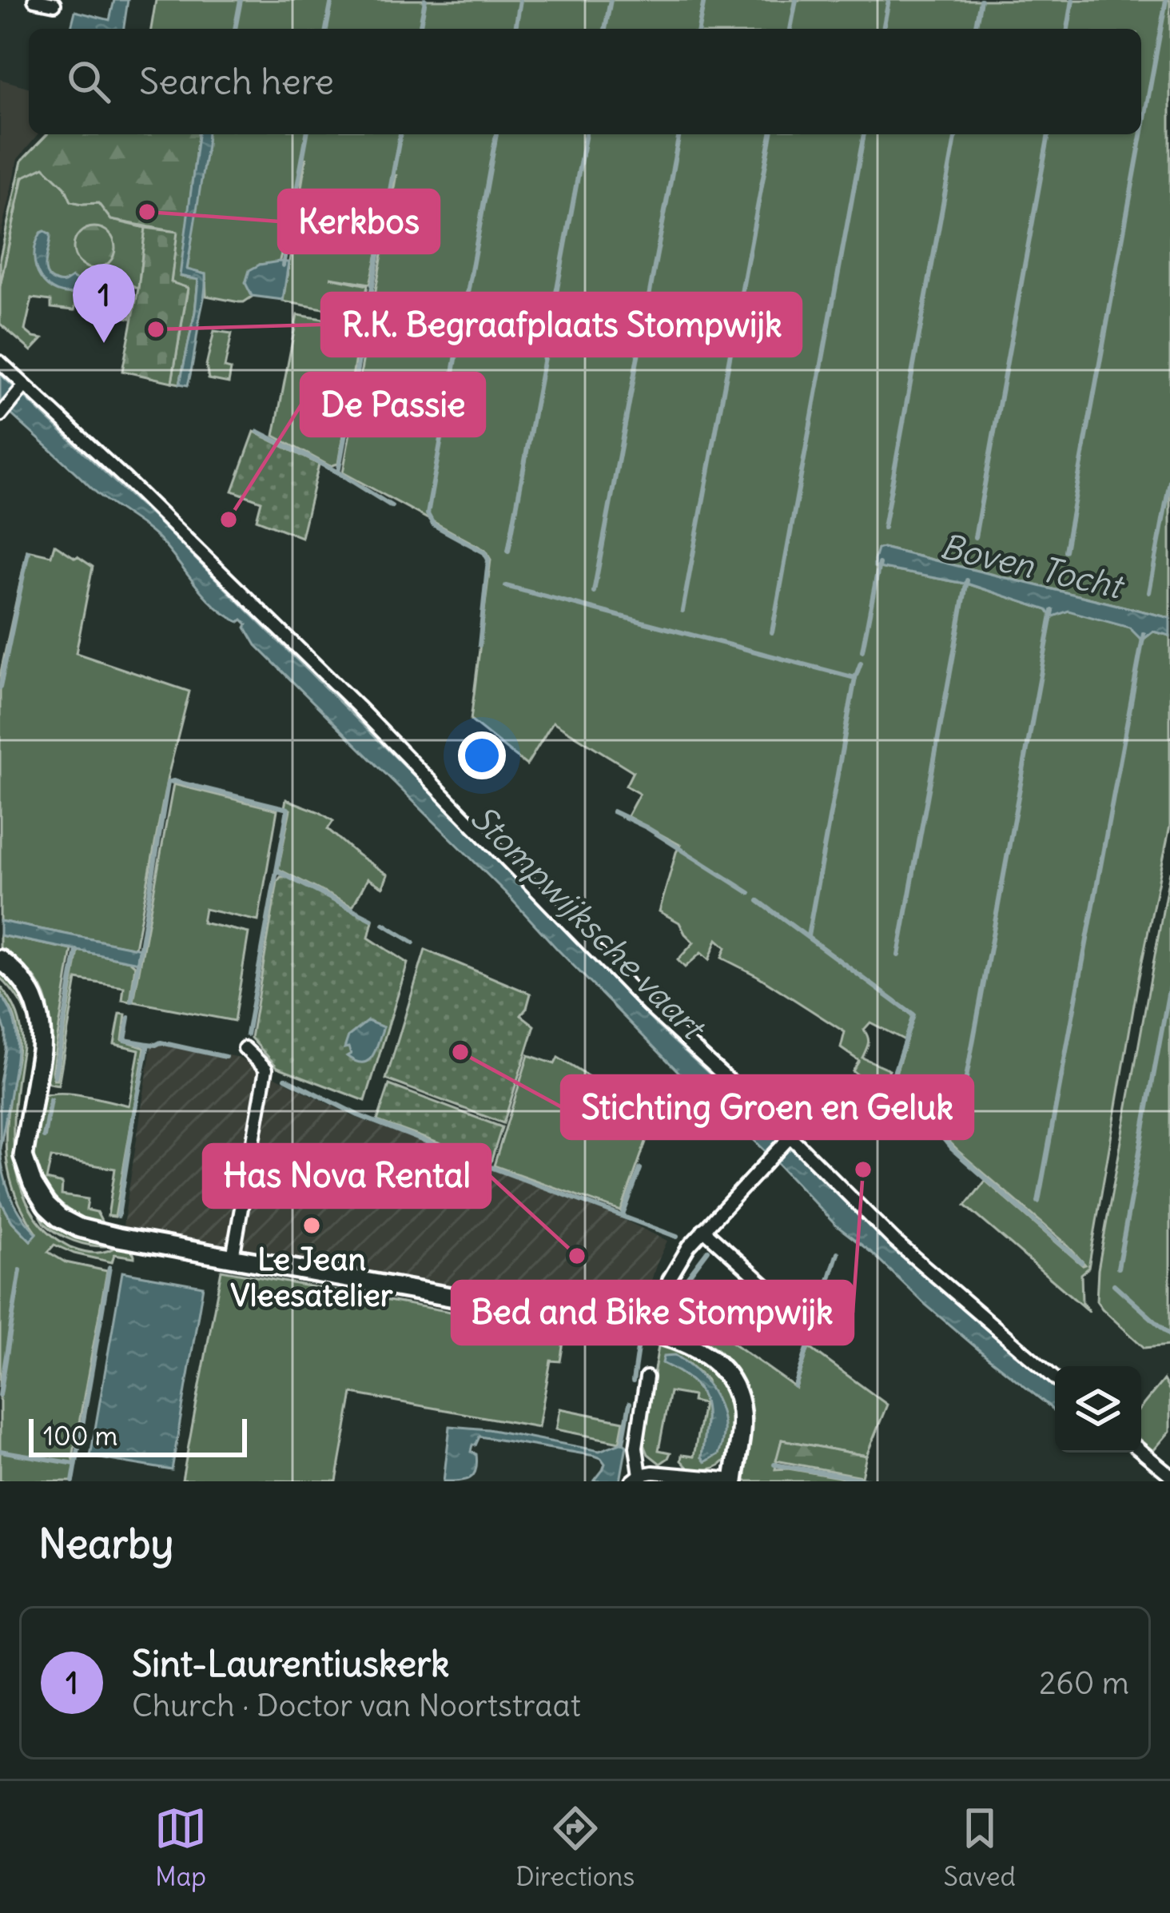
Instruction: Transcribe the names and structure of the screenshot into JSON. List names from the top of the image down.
{
  "water": ["Boven Tocht", "Stompwijksche vaart"],
  "places": [
    "Kerkbos",
    "R.K. Begraafplaats Stompwijk",
    "De Passie",
    "Stichting Groen en Geluk",
    "Bed and Bike Stompwijk",
    "Le Jean Vleesatelier",
    "Has Nova Rental"
  ],
  "scale_bar": "100 m",
  "page": {
    "search": "Search here",
    "pins": "1",
    "scale": "100 m",
    "heading": "Nearby",
    "list": [
      {
        "mark": "1",
        "name": "Sint-Laurentiuskerk",
        "note": "Church · Doctor van Noortstraat",
        "value": "260 m"
      }
    ],
    "nav": ["Map", "Directions", "Saved"]
  }
}
